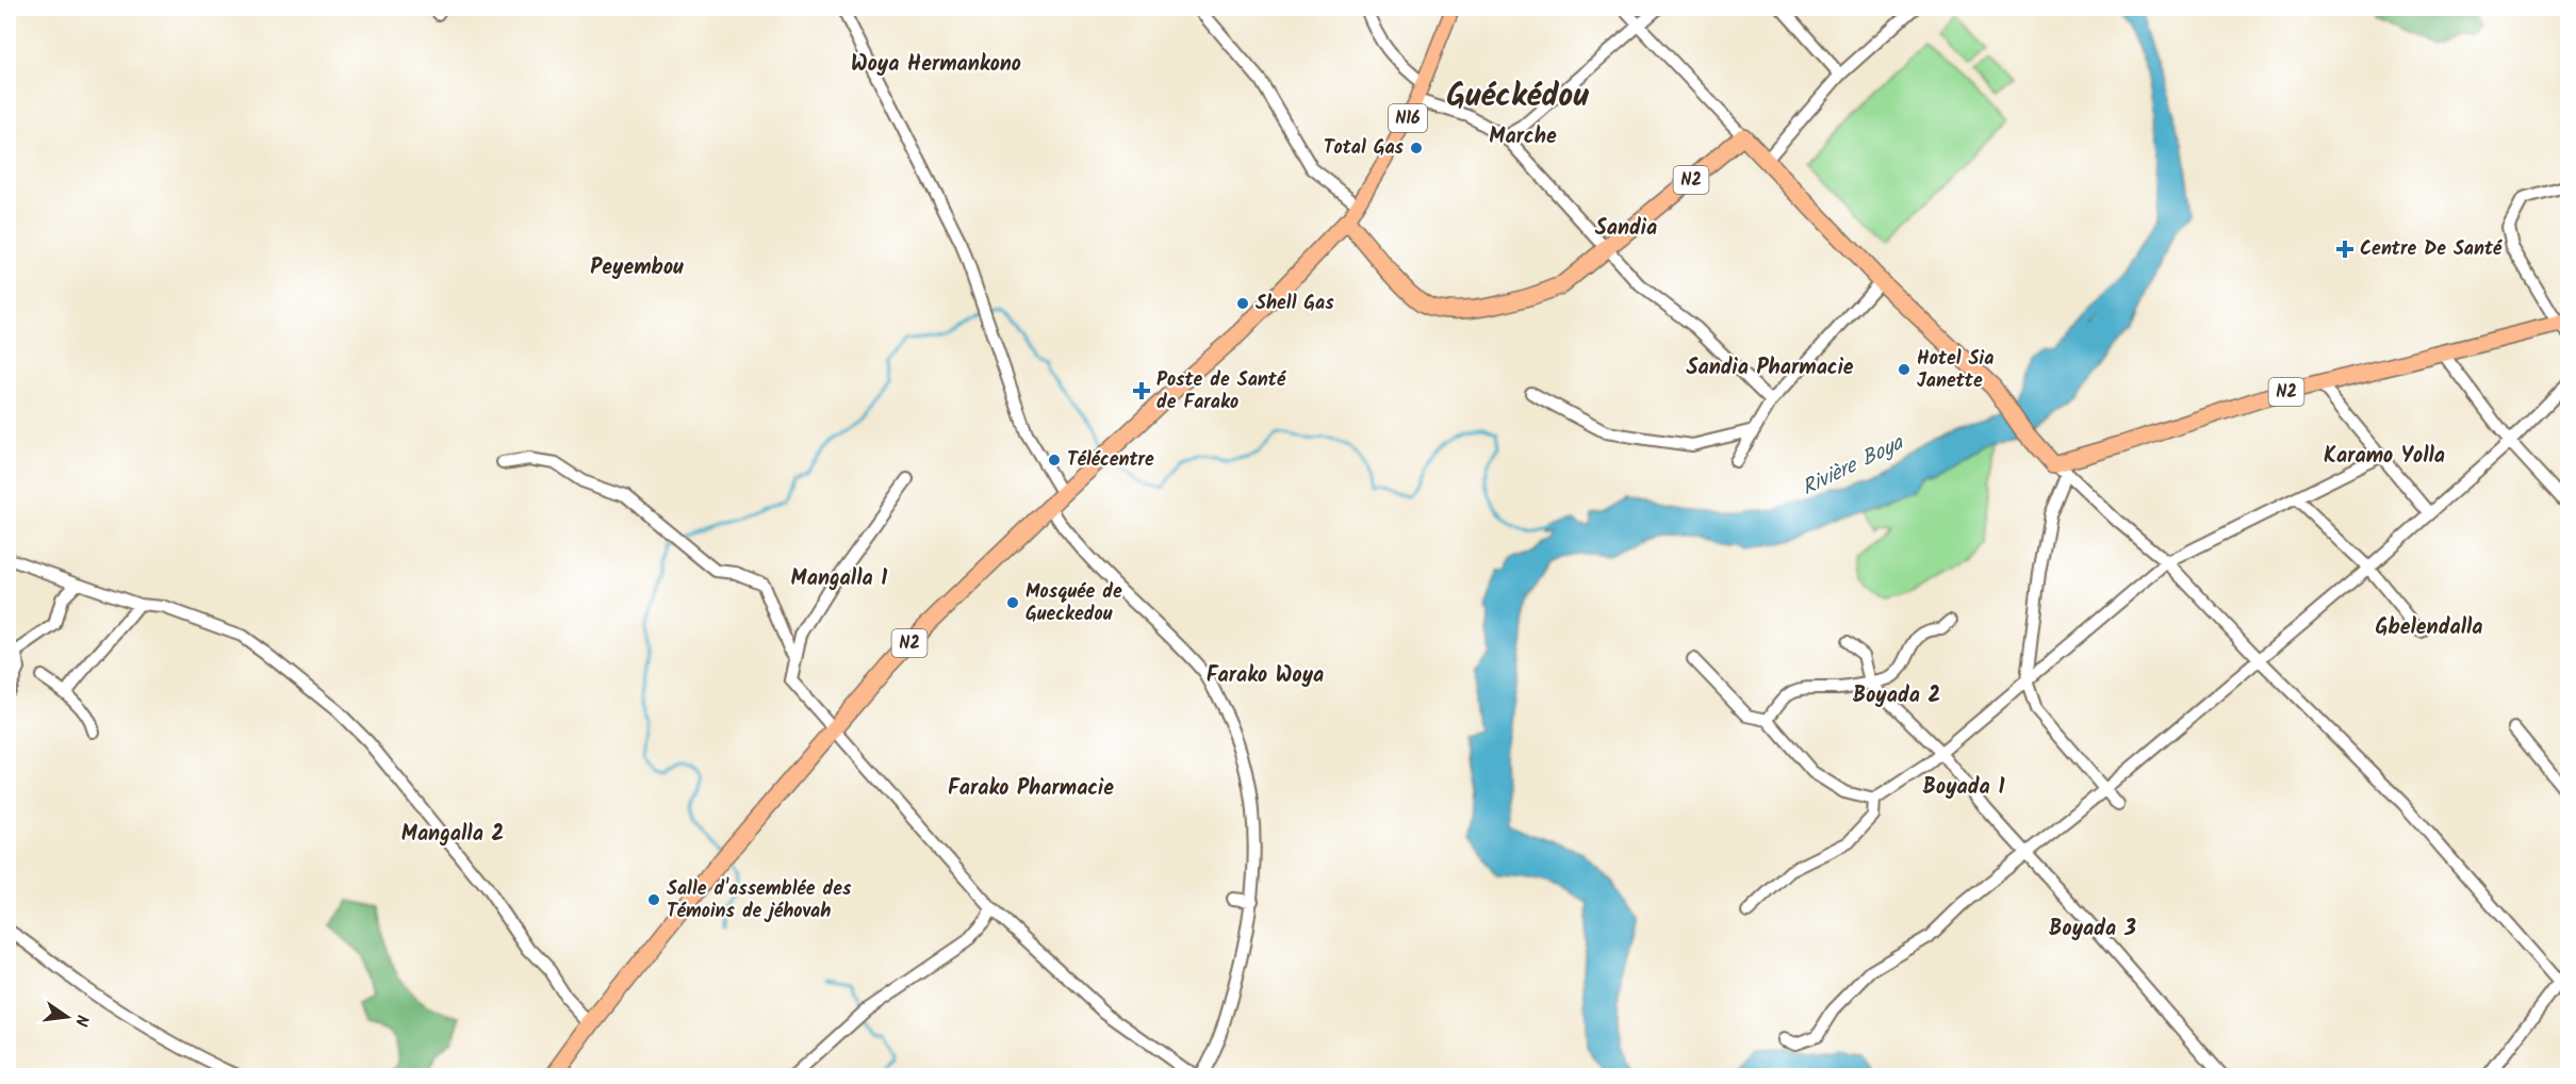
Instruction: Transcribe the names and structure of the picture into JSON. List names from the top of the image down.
{
  "streets": {
    "highway": ["N2"],
    "main road": ["N16"]
  },
  "crossings": [
    ["N16", "N2"]
  ],
  "districts": [
    "Woya Hermankono",
    "Guéckédou",
    "Marche",
    "Sandia",
    "Peyembou",
    "Sandia Pharmacie",
    "Karamo Yolla",
    "Mangalla 1",
    "Gbelendalla",
    "Farako Woya",
    "Boyada 2",
    "Boyada 1",
    "Farako Pharmacie",
    "Mangalla 2",
    "Boyada 3"
  ],
  "water": ["Rivière Boya"],
  "places": {
    "other": [
      "Total Gas",
      "Shell Gas",
      "Hotel Sia Janette",
      "Télécentre",
      "Mosquée de Gueckedou",
      "Salle d'assemblée des Témoins de jéhovah"
    ],
    "health": ["Centre De Santé", "Poste de Santé de Farako"]
  },
  "north": "right"
}
